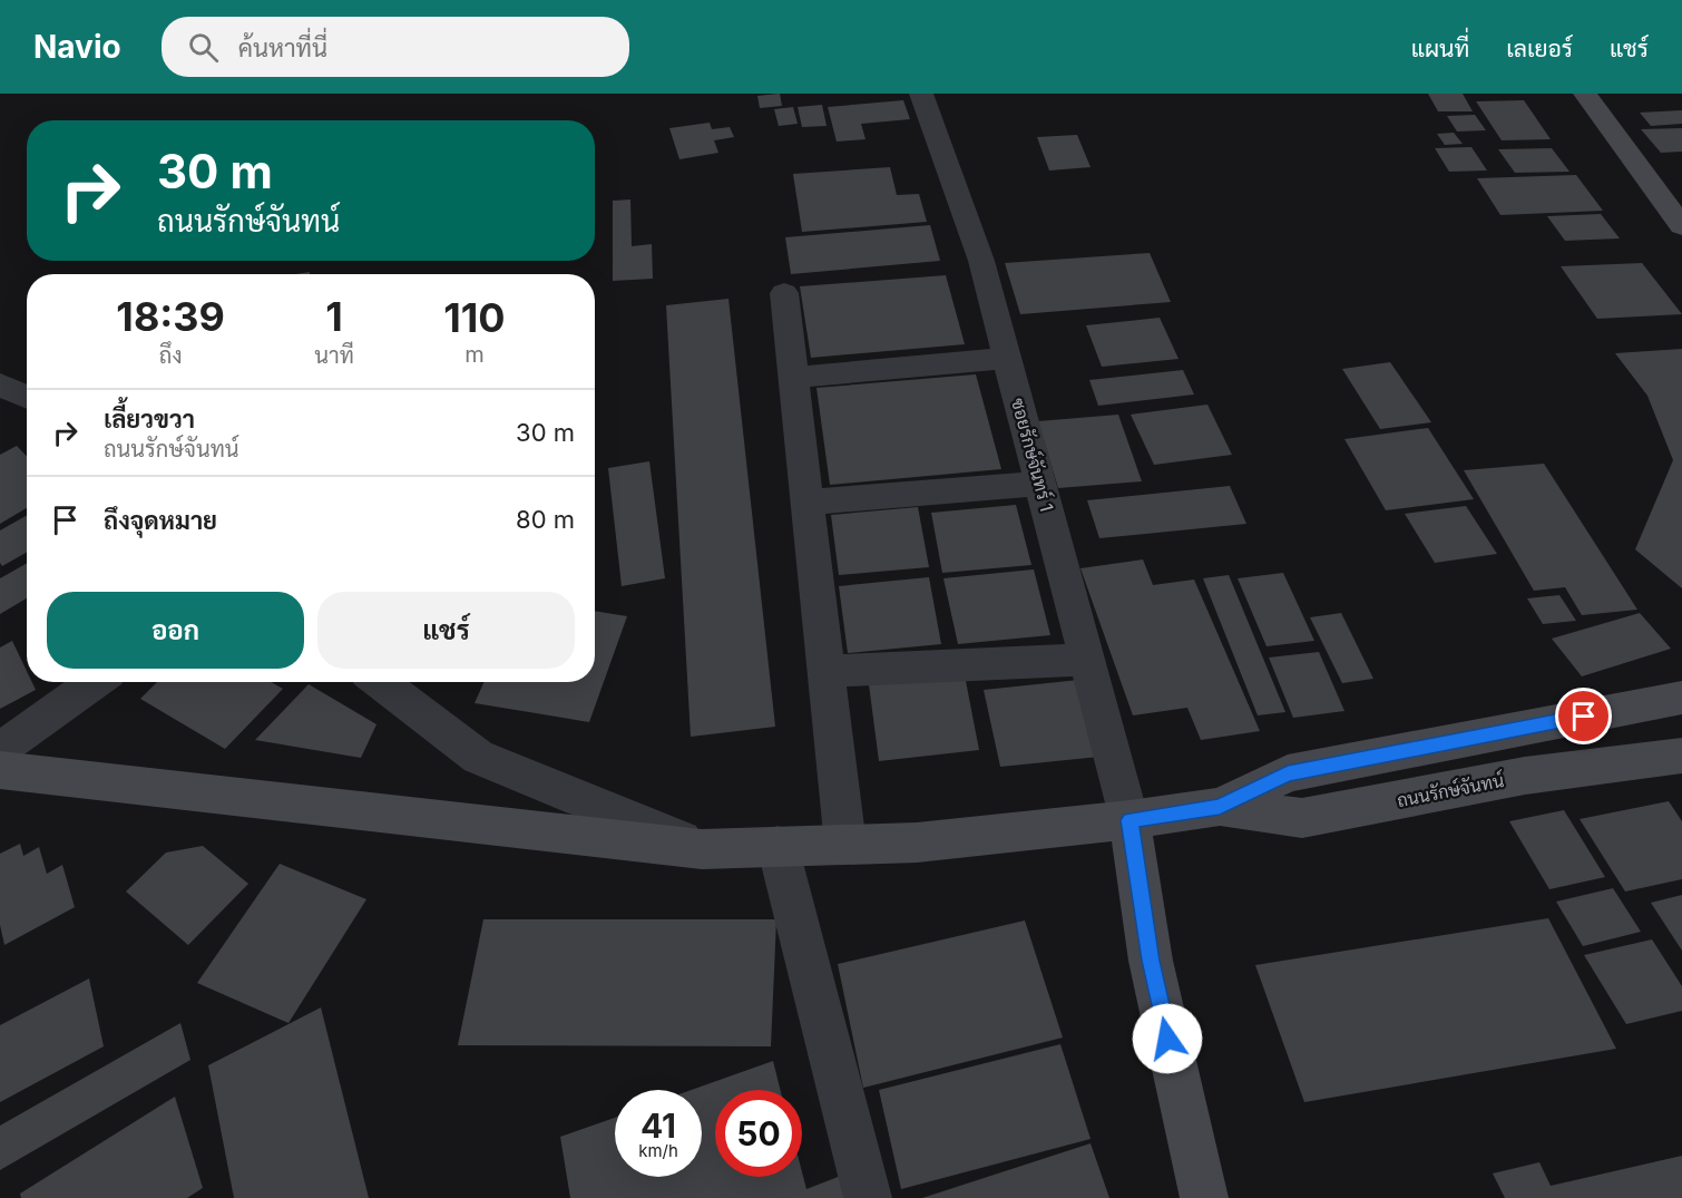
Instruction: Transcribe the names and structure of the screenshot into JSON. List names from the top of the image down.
{
  "streets": {
    "main road": ["ถนนรักษ์จันทน์"],
    "street": ["ซอยรักษ์จันทร์ 1"]
  },
  "crossings": [
    ["ซอยรักษ์จันทร์ 1", "ถนนรักษ์จันทน์"]
  ],
  "page": {
    "header": "Navio",
    "search": "ค้นหาที่นี่",
    "nav": ["แผนที่", "เลเยอร์", "แชร์"],
    "turn": ["30 m", "ถนนรักษ์จันทน์"],
    "eta": [
      "18:39",
      "ถึง",
      "1",
      "นาที",
      "110",
      "m"
    ],
    "list": [
      {
        "name": "เลี้ยวขวา",
        "note": "ถนนรักษ์จันทน์",
        "value": "30 m"
      },
      {
        "name": "ถึงจุดหมาย",
        "value": "80 m"
      }
    ],
    "buttons": ["ออก", "แชร์"],
    "speed": "41 km/h",
    "limit": "50"
  }
}
